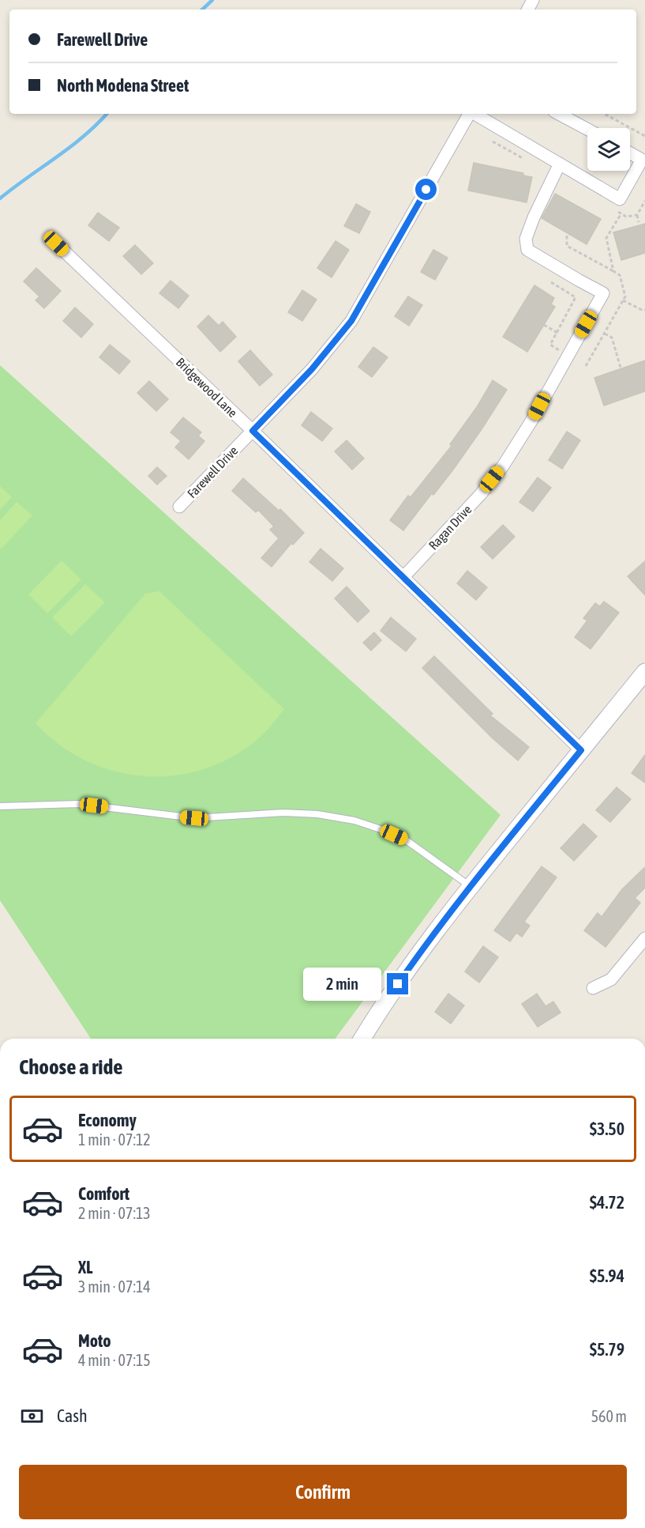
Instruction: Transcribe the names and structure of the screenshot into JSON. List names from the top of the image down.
{
  "streets": {
    "street": ["Bridgewood Lane", "Farewell Drive", "Ragan Drive"]
  },
  "crossings": [
    ["Bridgewood Lane", "Farewell Drive"],
    ["Bridgewood Lane", "Ragan Drive"]
  ],
  "page": {
    "banner": ["Farewell Drive", "North Modena Street"],
    "bubble": "2 min",
    "heading": "Choose a ride",
    "list": [
      {
        "name": "Economy",
        "note": "1 min · 07:12",
        "value": "$3.50"
      },
      {
        "name": "Comfort",
        "note": "2 min · 07:13",
        "value": "$4.72"
      },
      {
        "name": "XL",
        "note": "3 min · 07:14",
        "value": "$5.94"
      },
      {
        "name": "Moto",
        "note": "4 min · 07:15",
        "value": "$5.79"
      }
    ],
    "pay": ["Cash", "560 m"],
    "buttons": "Confirm"
  }
}
